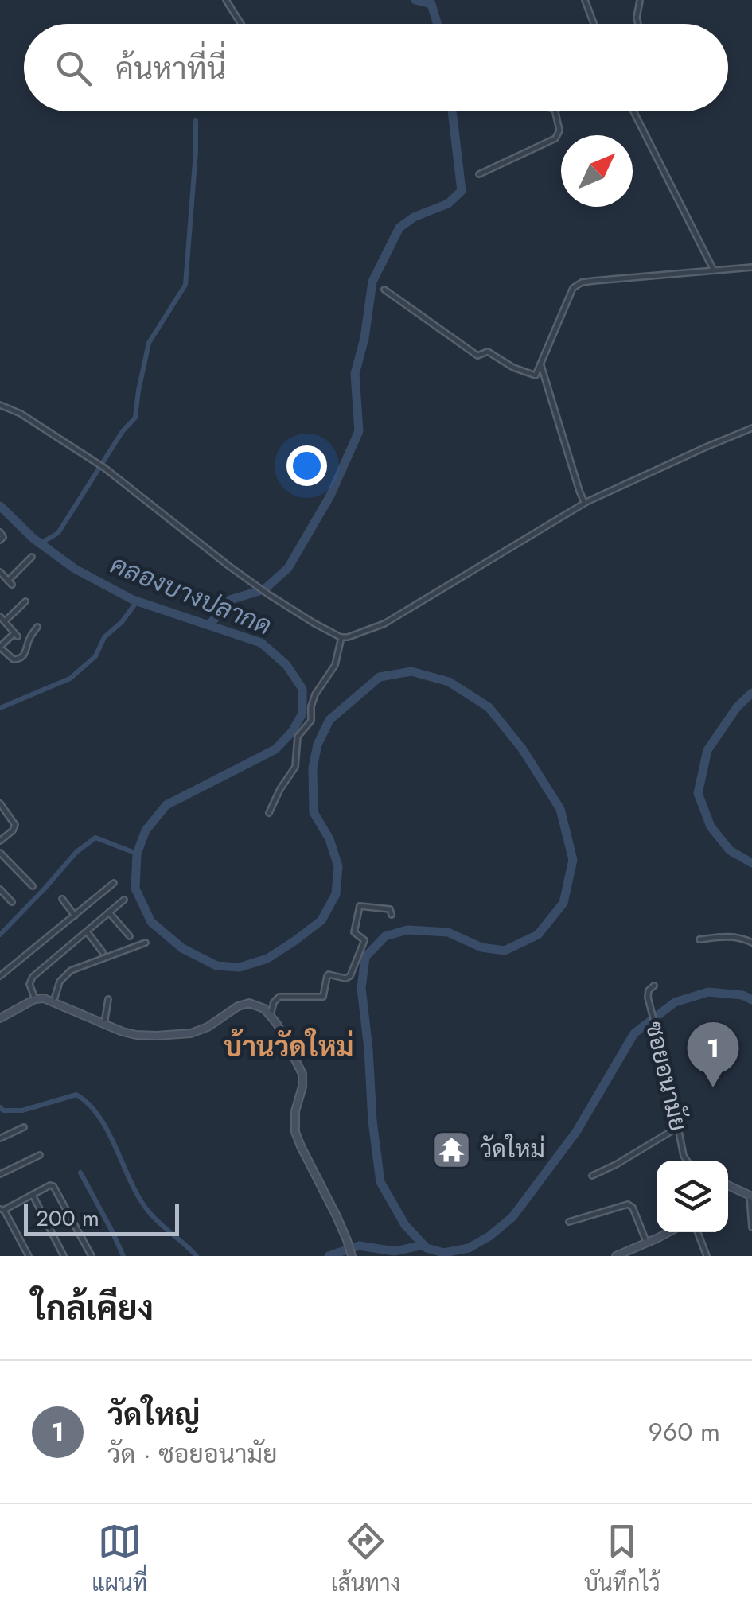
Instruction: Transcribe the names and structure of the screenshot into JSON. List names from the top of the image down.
{
  "streets": {
    "street": ["ซอยอนามัย"]
  },
  "districts": ["บ้านวัดใหม่"],
  "water": ["คลองบางปลากด"],
  "places": {
    "temple": ["วัดใหม่"]
  },
  "scale_bar": "200 m",
  "north": "top right",
  "page": {
    "search": "ค้นหาที่นี่",
    "pins": "1",
    "scale": "200 m",
    "heading": "ใกล้เคียง",
    "list": [
      {
        "mark": "1",
        "name": "วัดใหญ่",
        "note": "วัด · ซอยอนามัย",
        "value": "960 m"
      }
    ],
    "nav": ["แผนที่", "เส้นทาง", "บันทึกไว้"]
  }
}
